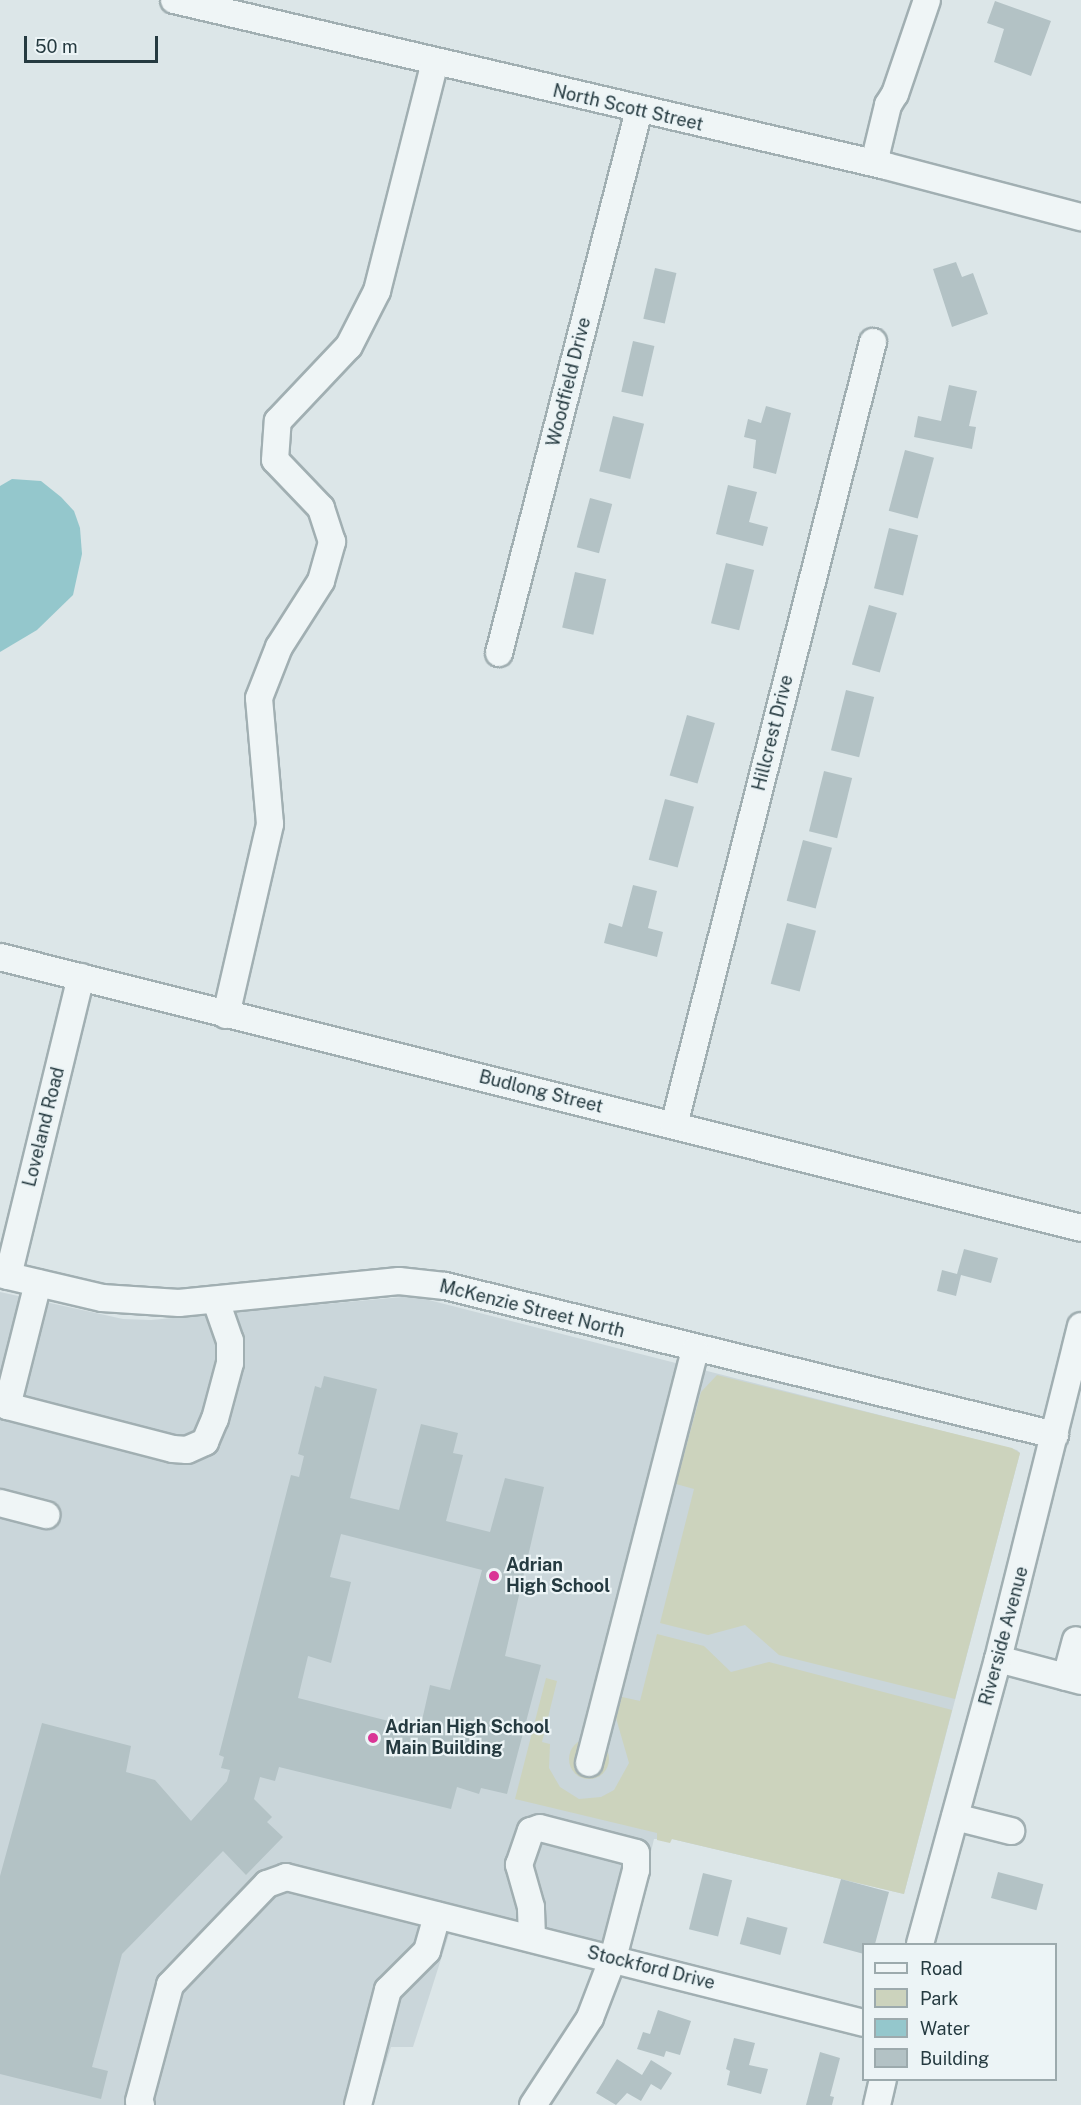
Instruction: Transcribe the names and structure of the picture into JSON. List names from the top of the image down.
{
  "streets": {
    "street": [
      "North Scott Street",
      "Woodfield Drive",
      "Hillcrest Drive",
      "Budlong Street",
      "Loveland Road",
      "McKenzie Street North",
      "Riverside Avenue",
      "Stockford Drive"
    ]
  },
  "crossings": [
    ["North Scott Street", "Woodfield Drive"],
    ["Hillcrest Drive", "Budlong Street"],
    ["Budlong Street", "Loveland Road"],
    ["Loveland Road", "McKenzie Street North"],
    ["McKenzie Street North", "Riverside Avenue"]
  ],
  "places": ["Adrian High School", "Adrian High School Main Building"],
  "legend": [
    "Road",
    "Park",
    "Water",
    "Building"
  ],
  "scale_bar": "50 m"
}
